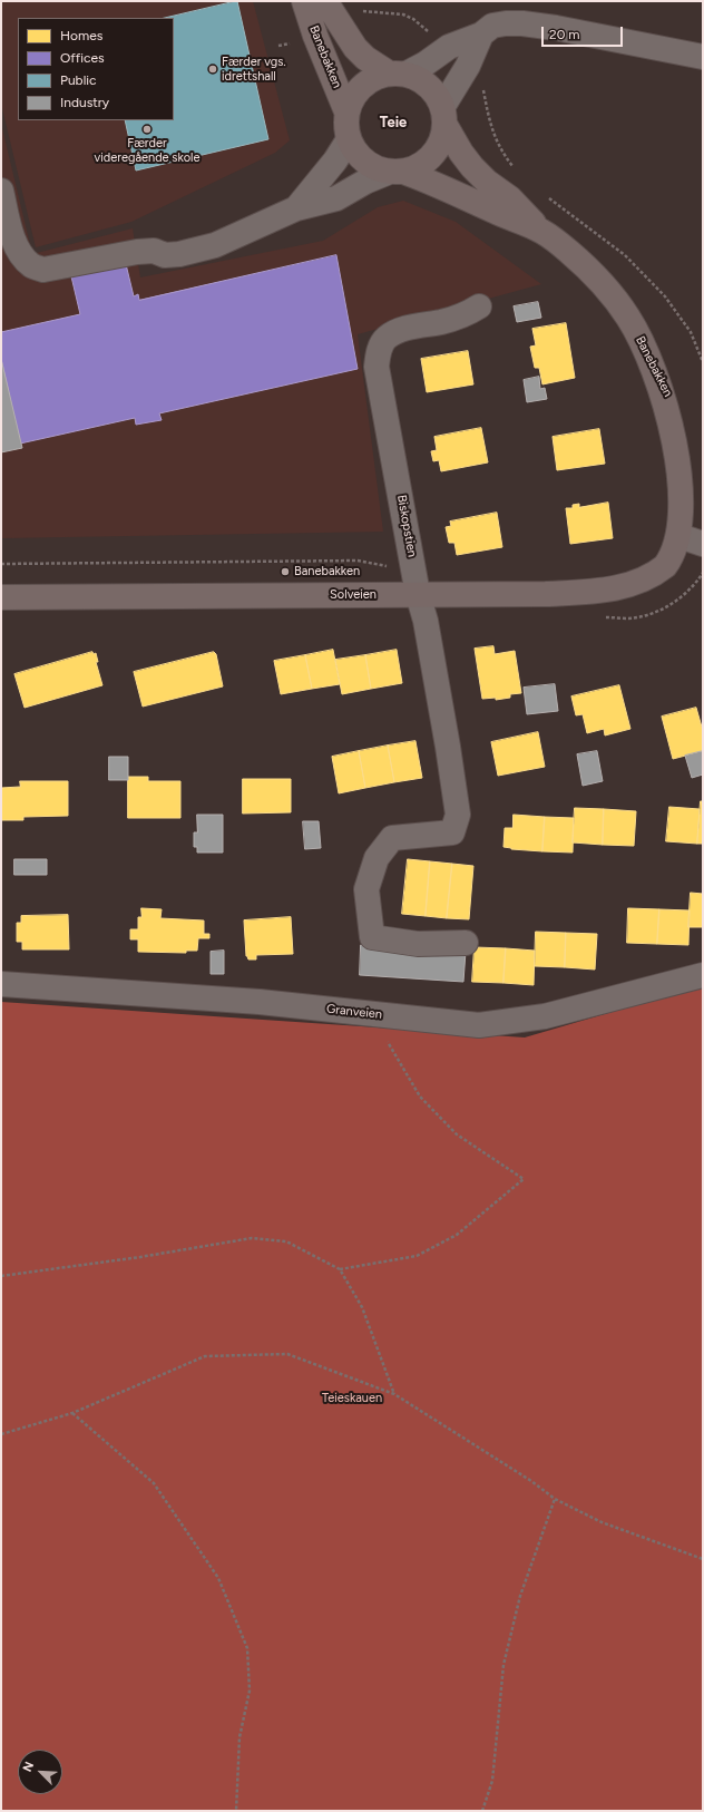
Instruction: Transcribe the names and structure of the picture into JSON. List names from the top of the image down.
{
  "streets": {
    "main road": ["Banebakken", "Solveien"],
    "street": ["Biskopstien", "Granveien"]
  },
  "crossings": [
    ["Banebakken", "Solveien"],
    ["Biskopstien", "Solveien"]
  ],
  "districts": ["Teie"],
  "parks": ["Teieskauen"],
  "places": ["Færder vgs. idrettshall", "Færder videregående skole", "Banebakken"],
  "legend": [
    "Homes",
    "Offices",
    "Public",
    "Industry"
  ],
  "scale_bar": "20 m",
  "north": "top left"
}
